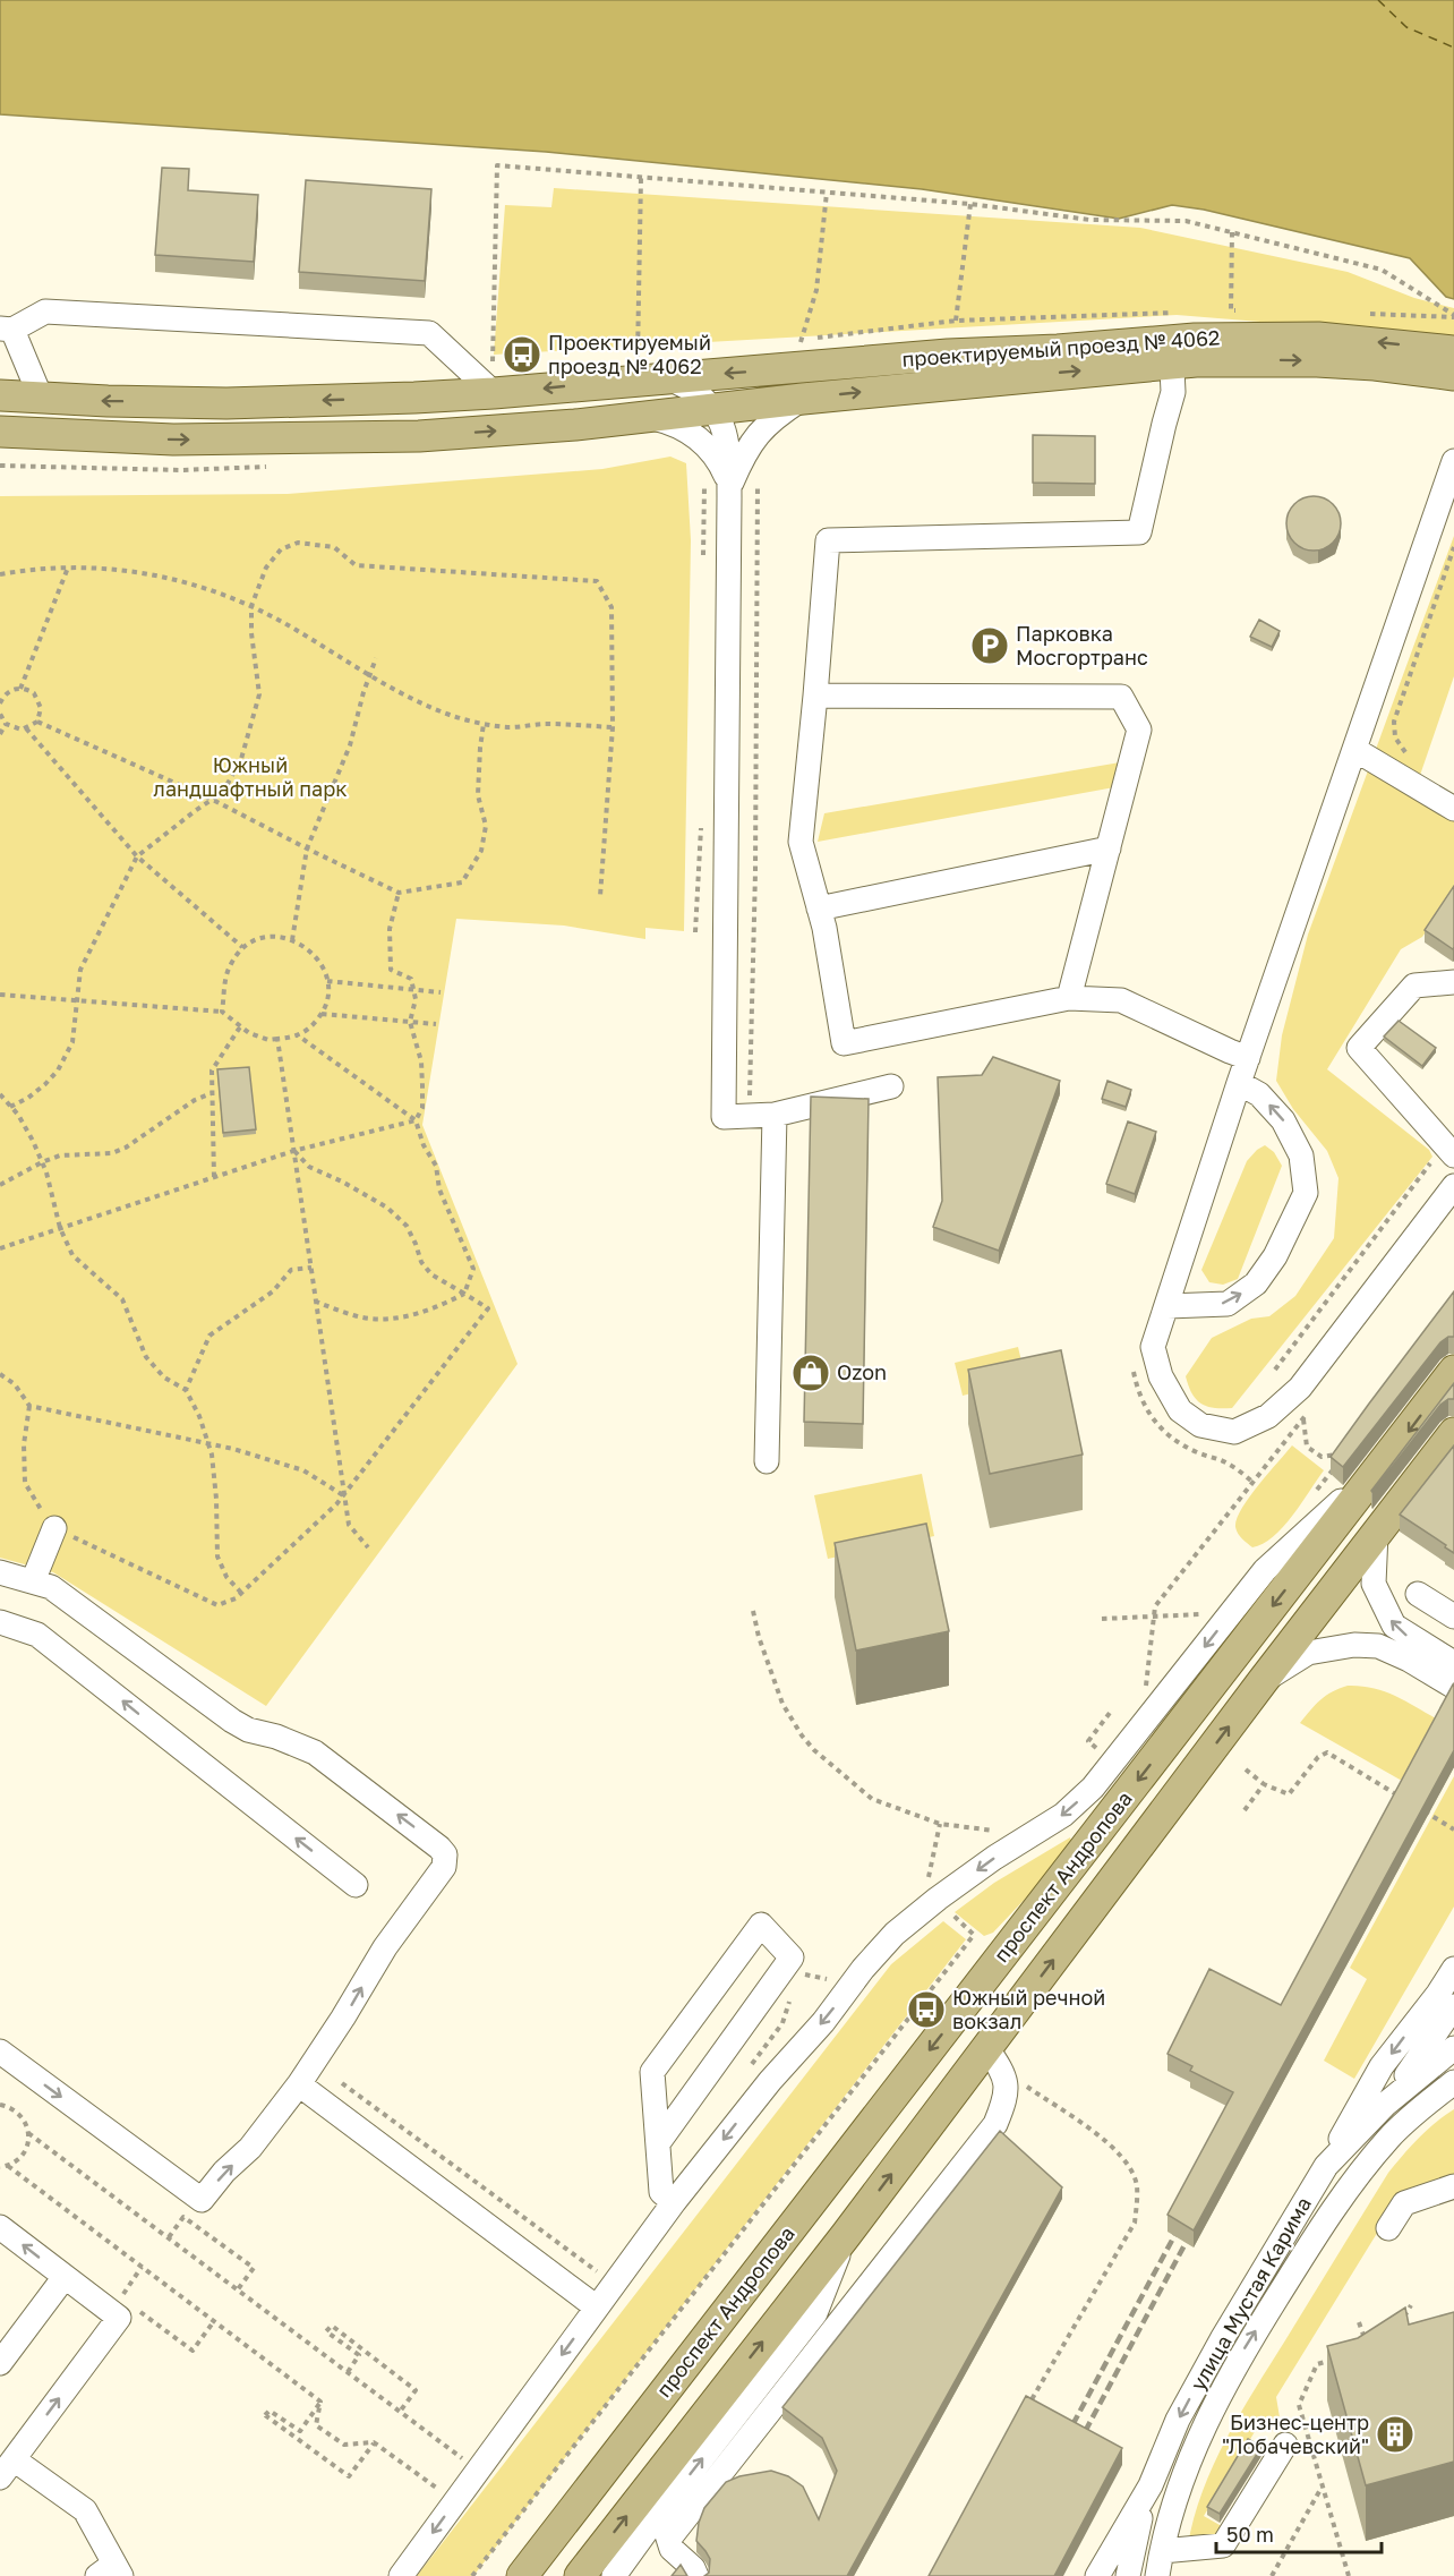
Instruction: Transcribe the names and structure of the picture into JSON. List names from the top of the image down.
{
  "streets": {
    "main road": ["проектируемый проезд № 4062", "проспект Андропова"],
    "street": ["улица Мустая Карима"]
  },
  "parks": ["Южный ландшафтный парк"],
  "places": {
    "bus stop": ["Проектируемый проезд № 4062", "Южный речной вокзал"],
    "parking": ["Парковка Мосгортранс"],
    "shop": ["Ozon"],
    "building": ["Бизнес-центр \"Лобачевский\""]
  },
  "scale_bar": "50 m"
}
